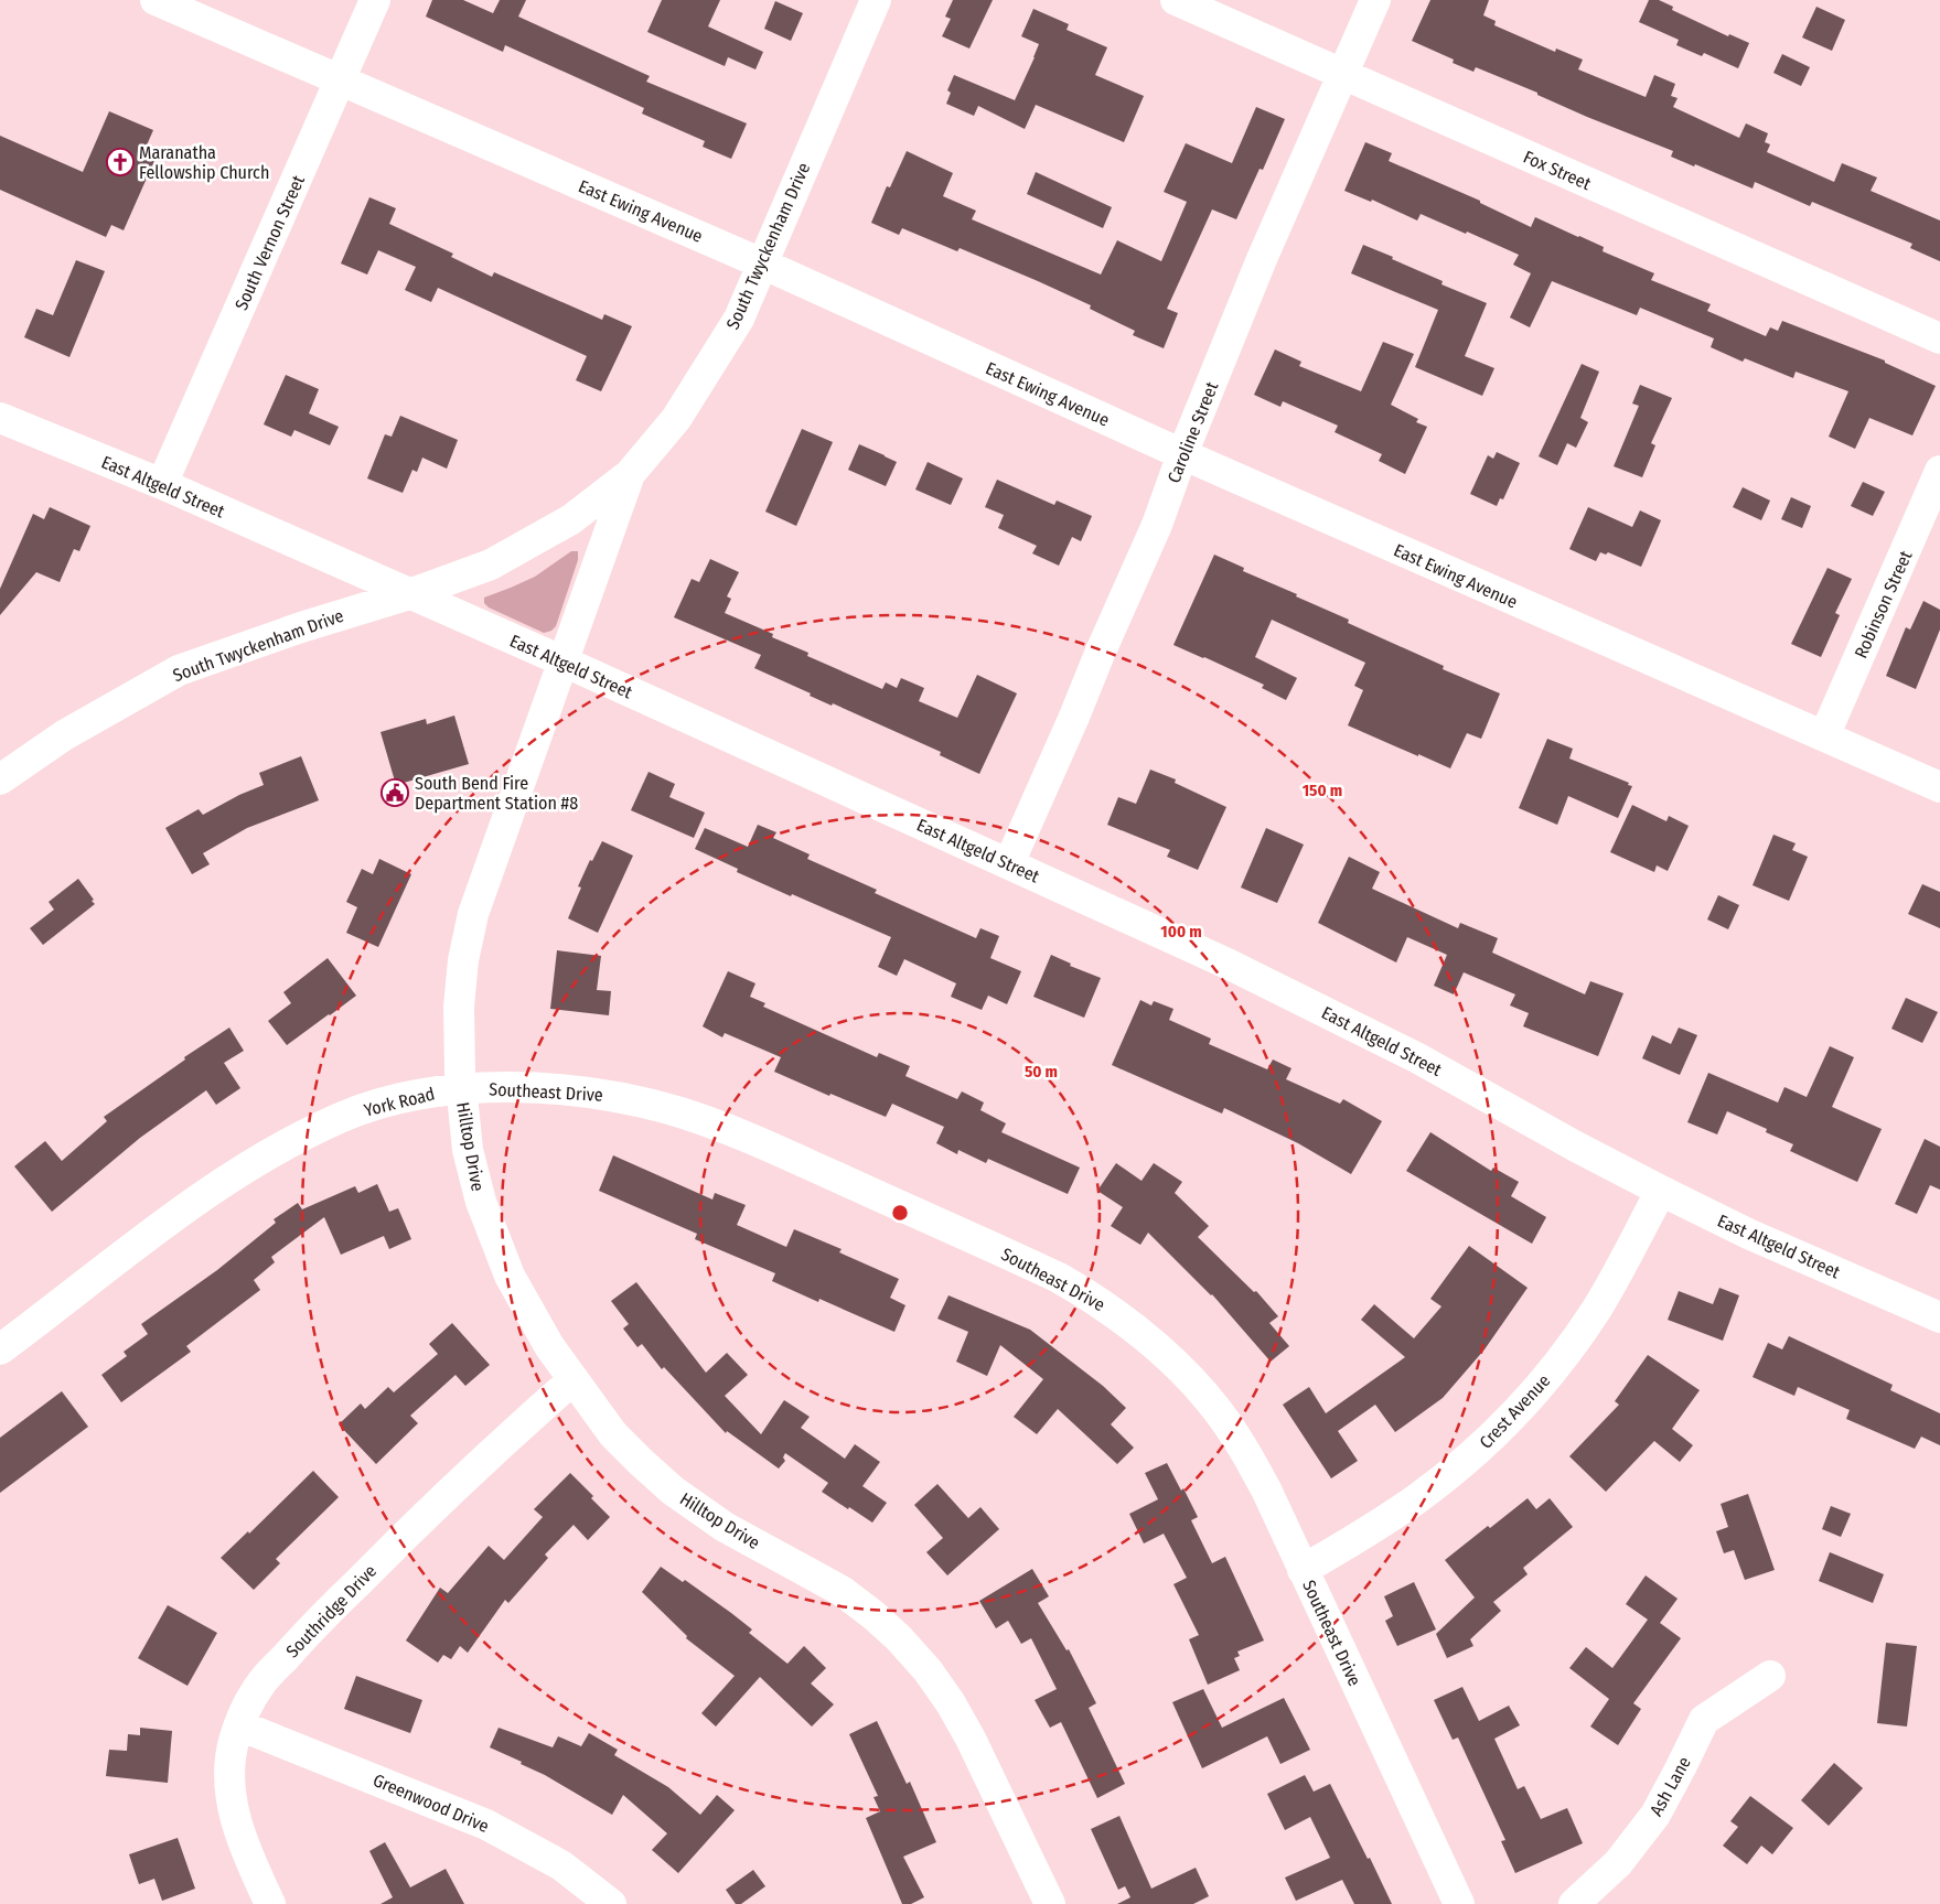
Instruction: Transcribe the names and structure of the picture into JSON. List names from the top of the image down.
{
  "streets": {
    "street": [
      "Fox Street",
      "East Ewing Avenue",
      "South Vernon Street",
      "South Twyckenham Drive",
      "Caroline Street",
      "East Altgeld Street",
      "Robinson Street",
      "Southeast Drive",
      "York Road",
      "Hilltop Drive",
      "Crest Avenue",
      "Southridge Drive",
      "Ash Lane",
      "Greenwood Drive"
    ]
  },
  "crossings": [
    ["Fox Street", "Caroline Street"],
    ["East Ewing Avenue", "South Vernon Street"],
    ["East Ewing Avenue", "South Twyckenham Drive"],
    ["East Ewing Avenue", "Caroline Street"],
    ["East Ewing Avenue", "Robinson Street"],
    ["South Vernon Street", "East Altgeld Street"],
    ["South Twyckenham Drive", "East Altgeld Street"],
    ["Caroline Street", "East Altgeld Street"],
    ["East Altgeld Street", "Crest Avenue"],
    ["Southeast Drive", "York Road"],
    ["Southeast Drive", "Hilltop Drive"],
    ["Southeast Drive", "Crest Avenue"],
    ["York Road", "Hilltop Drive"],
    ["Hilltop Drive", "Southridge Drive"],
    ["Southridge Drive", "Greenwood Drive"]
  ],
  "places": {
    "church": ["Maranatha Fellowship Church"],
    "public building": ["South Bend Fire Department Station #8"]
  },
  "rings": ["150 m", "100 m", "50 m"]
}
